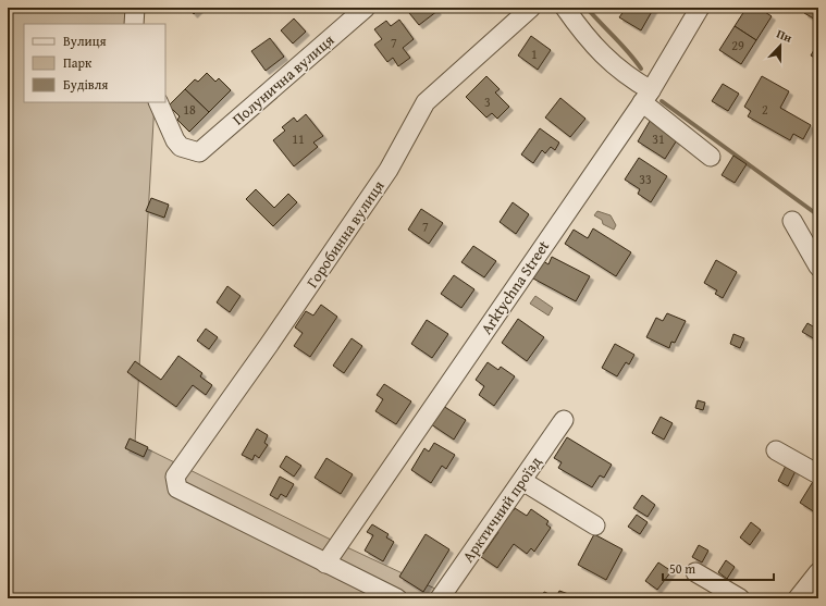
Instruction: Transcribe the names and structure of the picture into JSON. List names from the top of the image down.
{
  "streets": {
    "street": [
      "Полунична вулиця",
      "Горобинна вулиця",
      "Arktychna Street",
      "Арктичний проїзд"
    ]
  },
  "crossings": [
    ["Горобинна вулиця", "Arktychna Street"]
  ],
  "house_numbers": [
    "7",
    "29",
    "1",
    "3",
    "18",
    "2",
    "11",
    "31",
    "33",
    "7"
  ],
  "legend": ["Вулиця", "Парк", "Будівля"],
  "scale_bar": "50 m",
  "north": "top"
}
